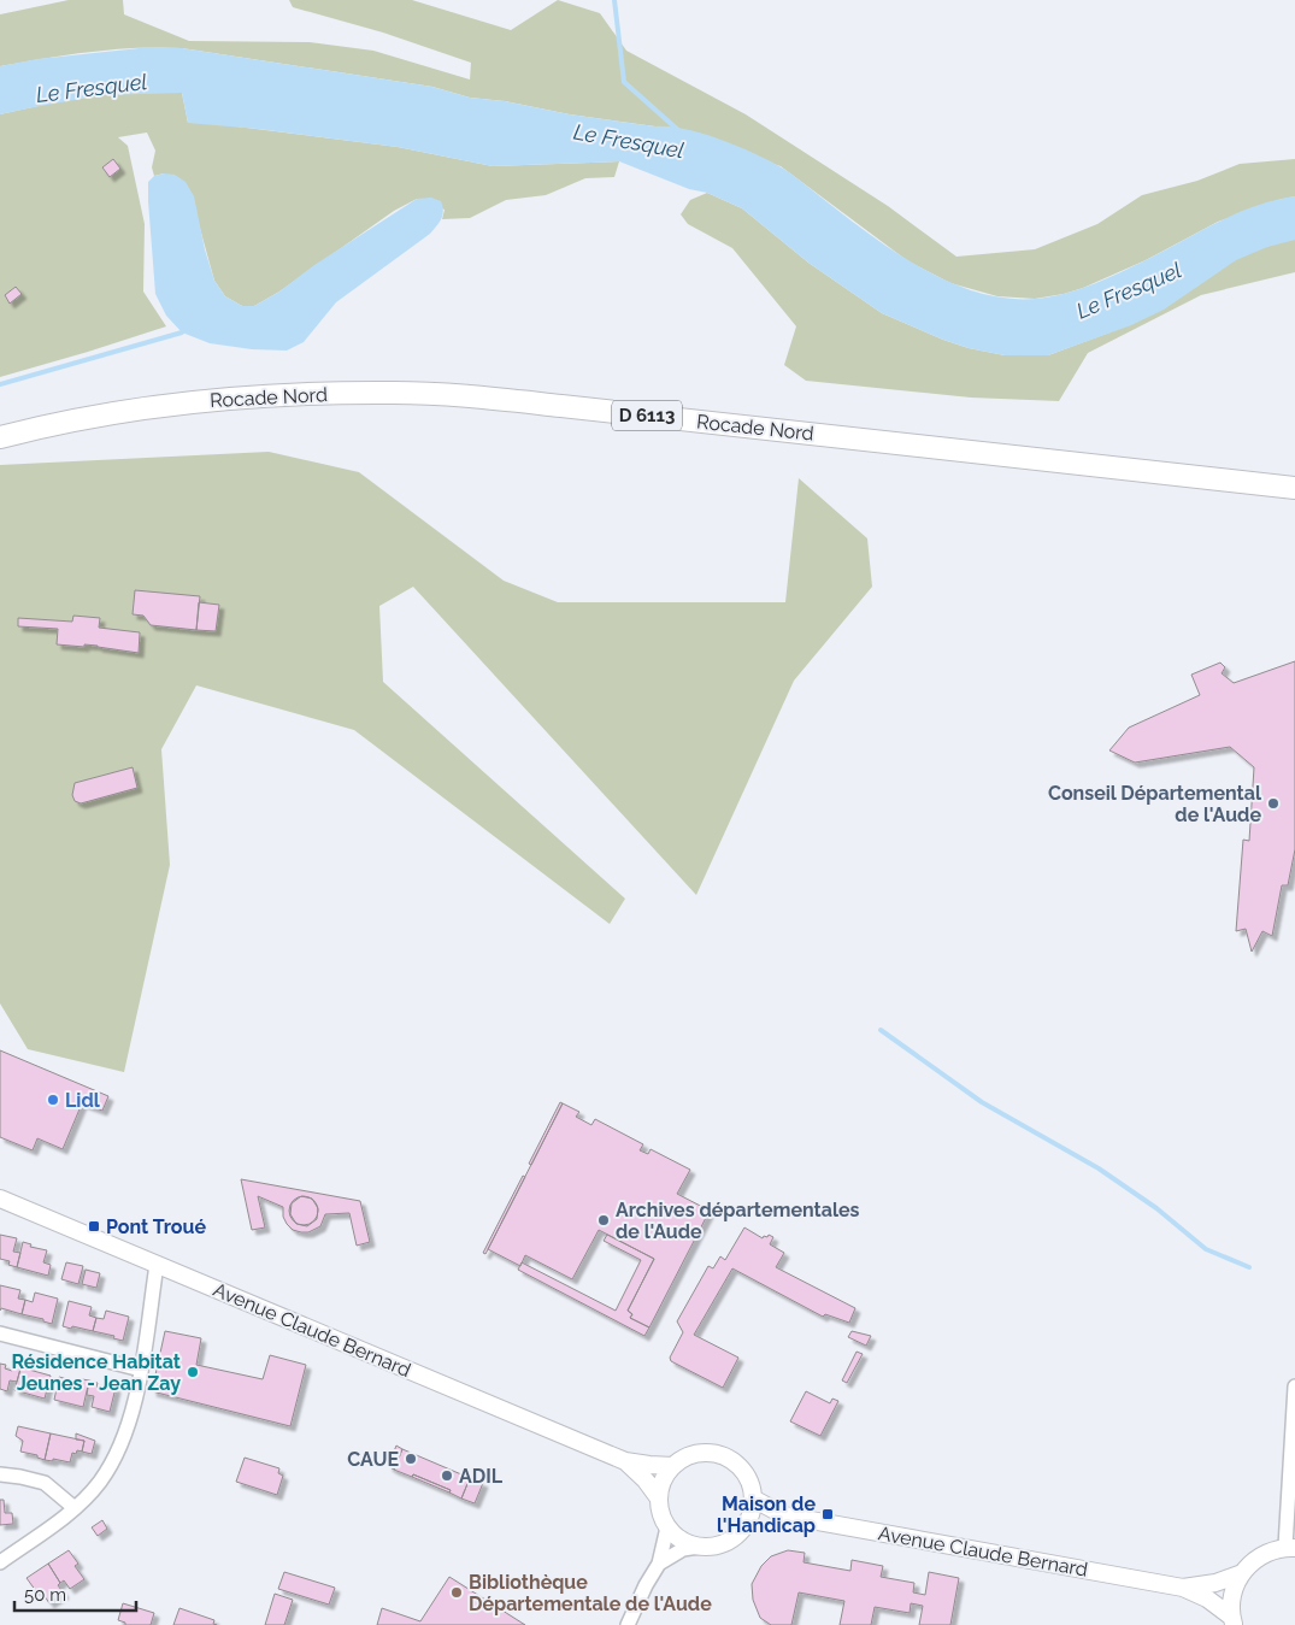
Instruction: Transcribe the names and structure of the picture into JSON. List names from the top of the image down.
{
  "streets": {
    "main road": ["Rocade Nord", "D 6113"],
    "street": ["Avenue Claude Bernard"]
  },
  "water": ["Le Fresquel"],
  "places": {
    "other": [
      "Conseil Départemental de l'Aude",
      "Lidl",
      "Archives départementales de l'Aude",
      "Résidence Habitat Jeunes - Jean Zay",
      "CAUE",
      "ADIL",
      "Bibliothèque Départementale de l'Aude"
    ],
    "transit": ["Pont Troué", "Maison de l'Handicap"]
  },
  "scale_bar": "50 m"
}
